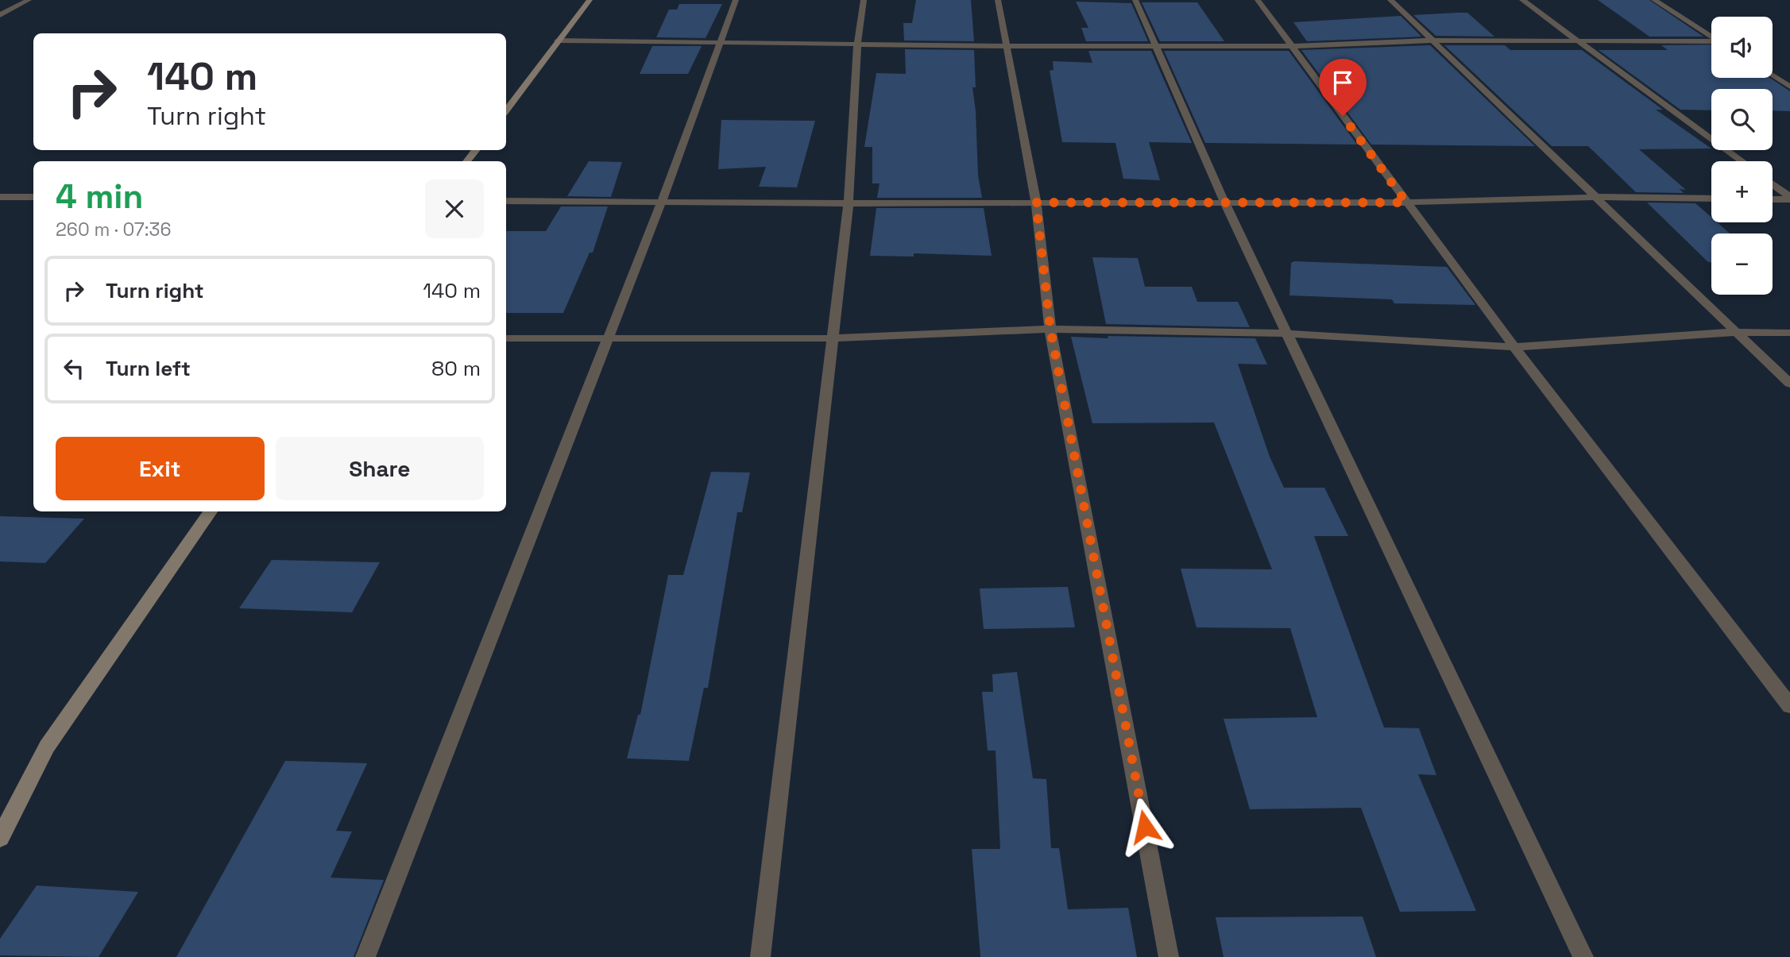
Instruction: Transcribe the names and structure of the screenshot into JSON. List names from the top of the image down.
{
  "page": {
    "map_buttons": ["+", "−"],
    "turn": ["140 m", "Turn right"],
    "heading": ["4 min", "260 m · 07:36"],
    "list": [
      {
        "name": "Turn right",
        "value": "140 m"
      },
      {
        "name": "Turn left",
        "value": "80 m"
      }
    ],
    "buttons": ["Exit", "Share"]
  }
}
